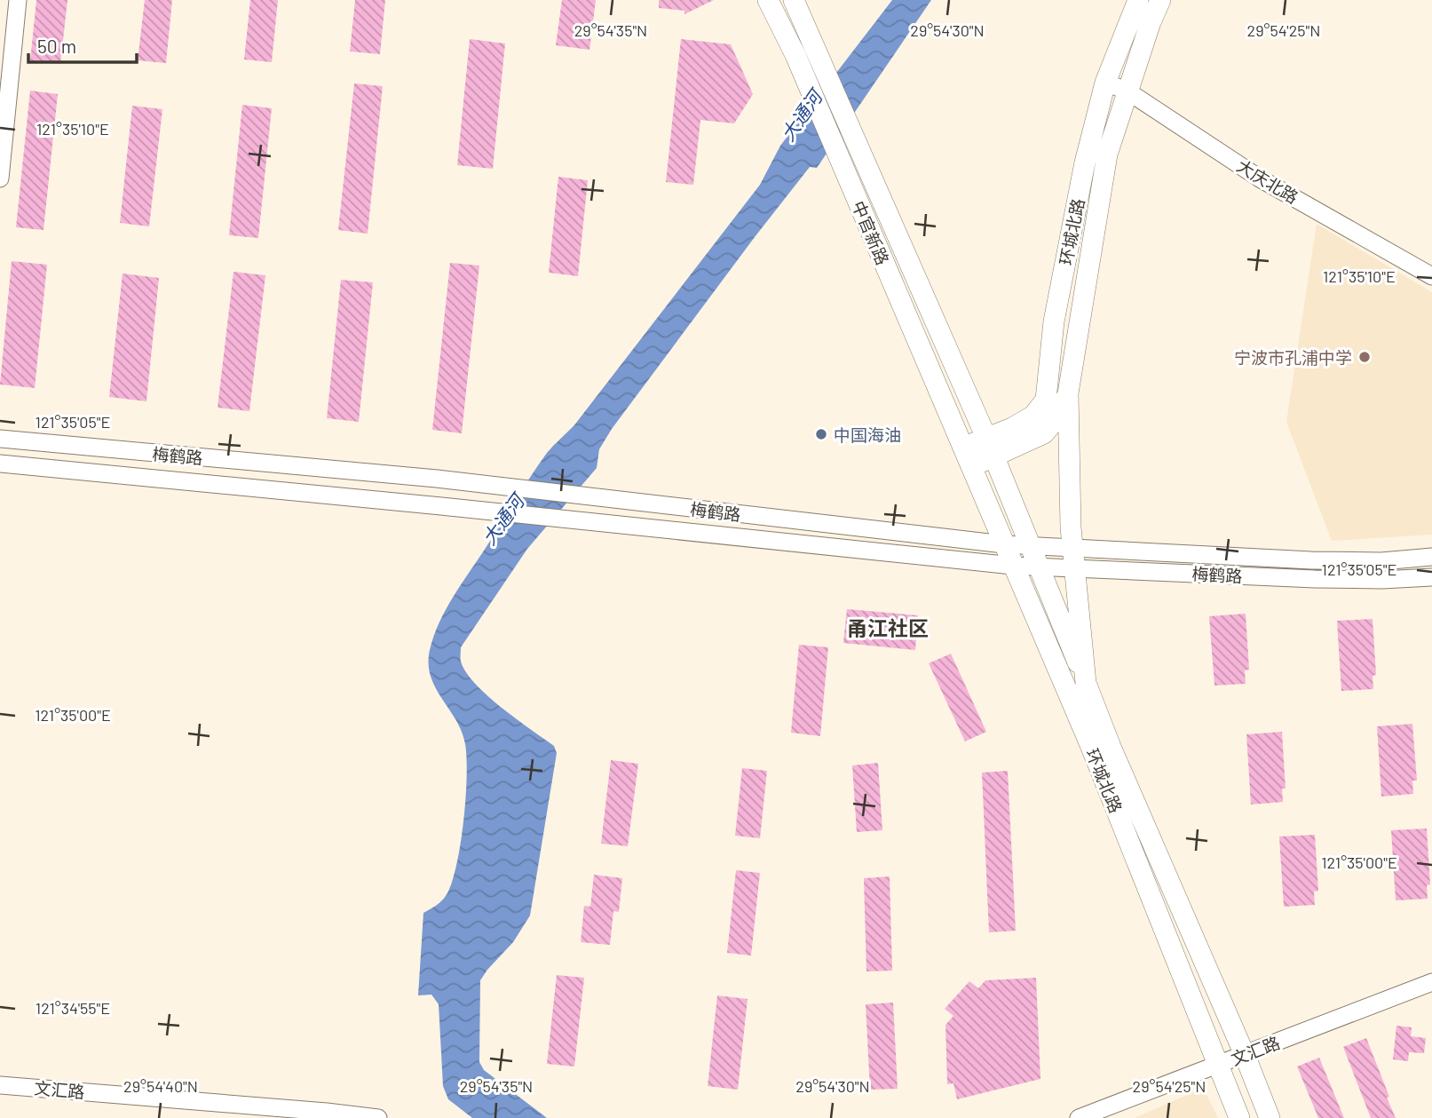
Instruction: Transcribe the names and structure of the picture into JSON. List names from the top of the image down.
{
  "streets": {
    "main road": ["环城北路", "中官新路"],
    "street": ["大庆北路", "梅鹤路", "文汇路"]
  },
  "crossings": [
    ["大庆北路", "环城北路"],
    ["环城北路", "中官新路"],
    ["环城北路", "梅鹤路"],
    ["环城北路", "文汇路"]
  ],
  "districts": ["甬江社区"],
  "water": ["大通河"],
  "places": ["宁波市孔浦中学", "中国海油"],
  "scale_bar": "50 m",
  "coordinates": [
    "29°54'35\"N",
    "29°54'30\"N",
    "29°54'25\"N",
    "121°35'10\"E",
    "121°35'05\"E",
    "121°35'00\"E",
    "121°34'55\"E",
    "29°54'40\"N"
  ]
}
